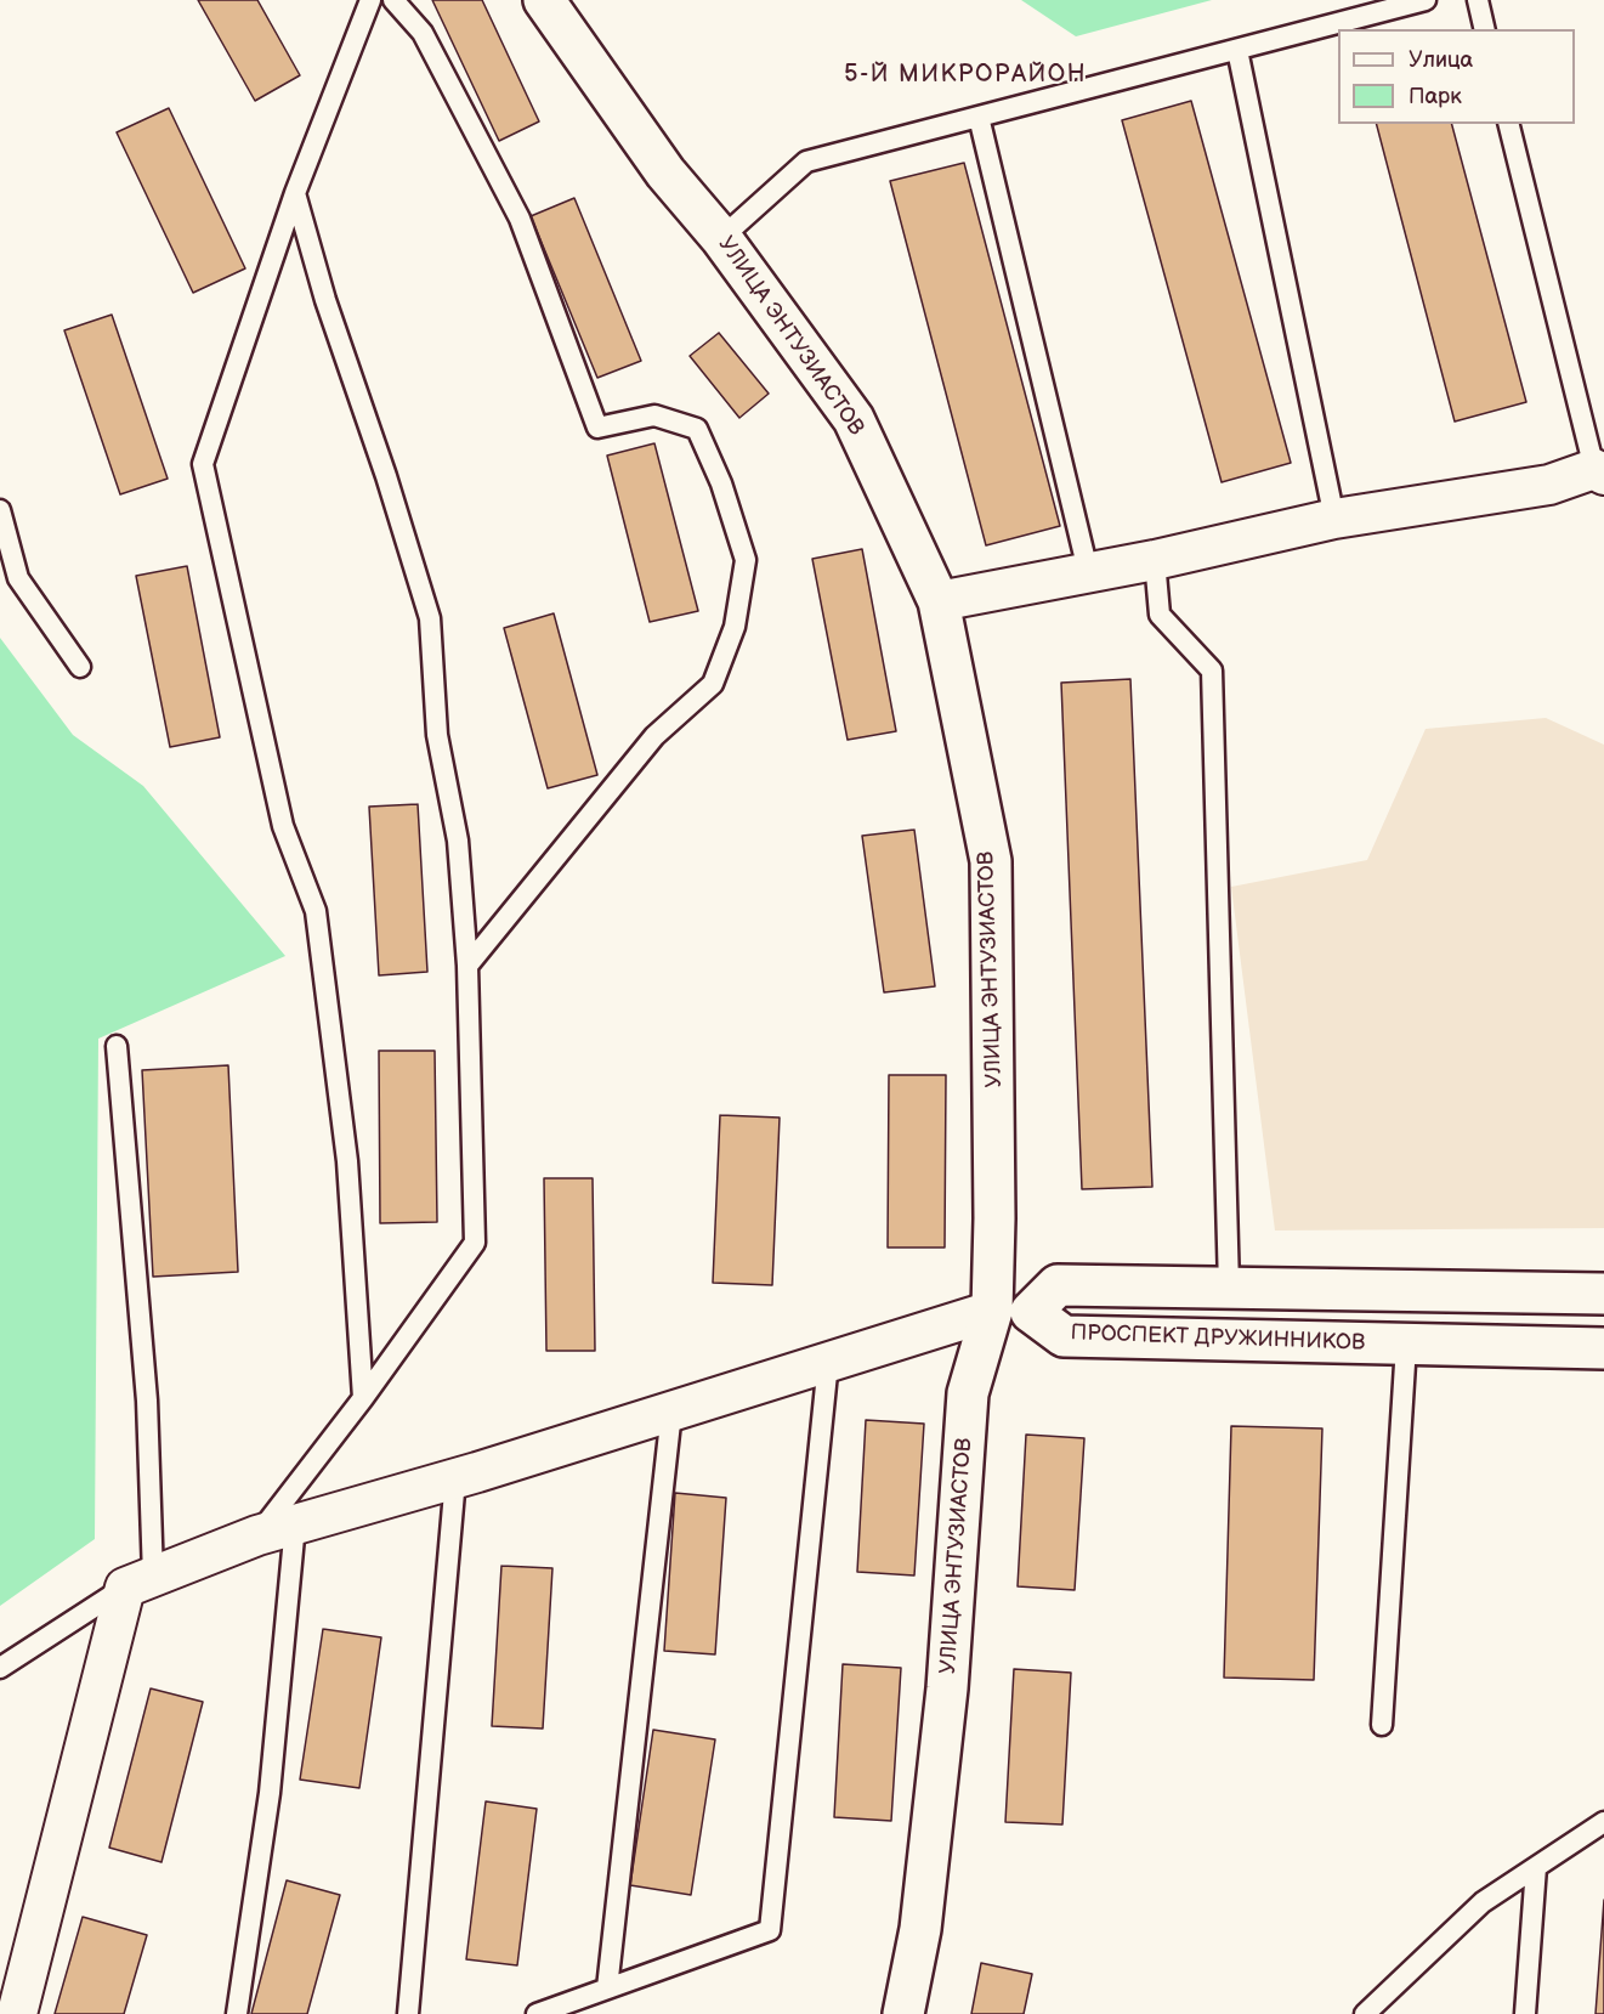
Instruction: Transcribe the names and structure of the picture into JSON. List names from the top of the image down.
{
  "streets": {
    "street": ["УЛИЦА ЭНТУЗИАСТОВ", "ПРОСПЕКТ ДРУЖИННИКОВ"]
  },
  "districts": ["5-Й МИКРОРАЙОН"],
  "legend": ["Улица", "Парк"]
}
